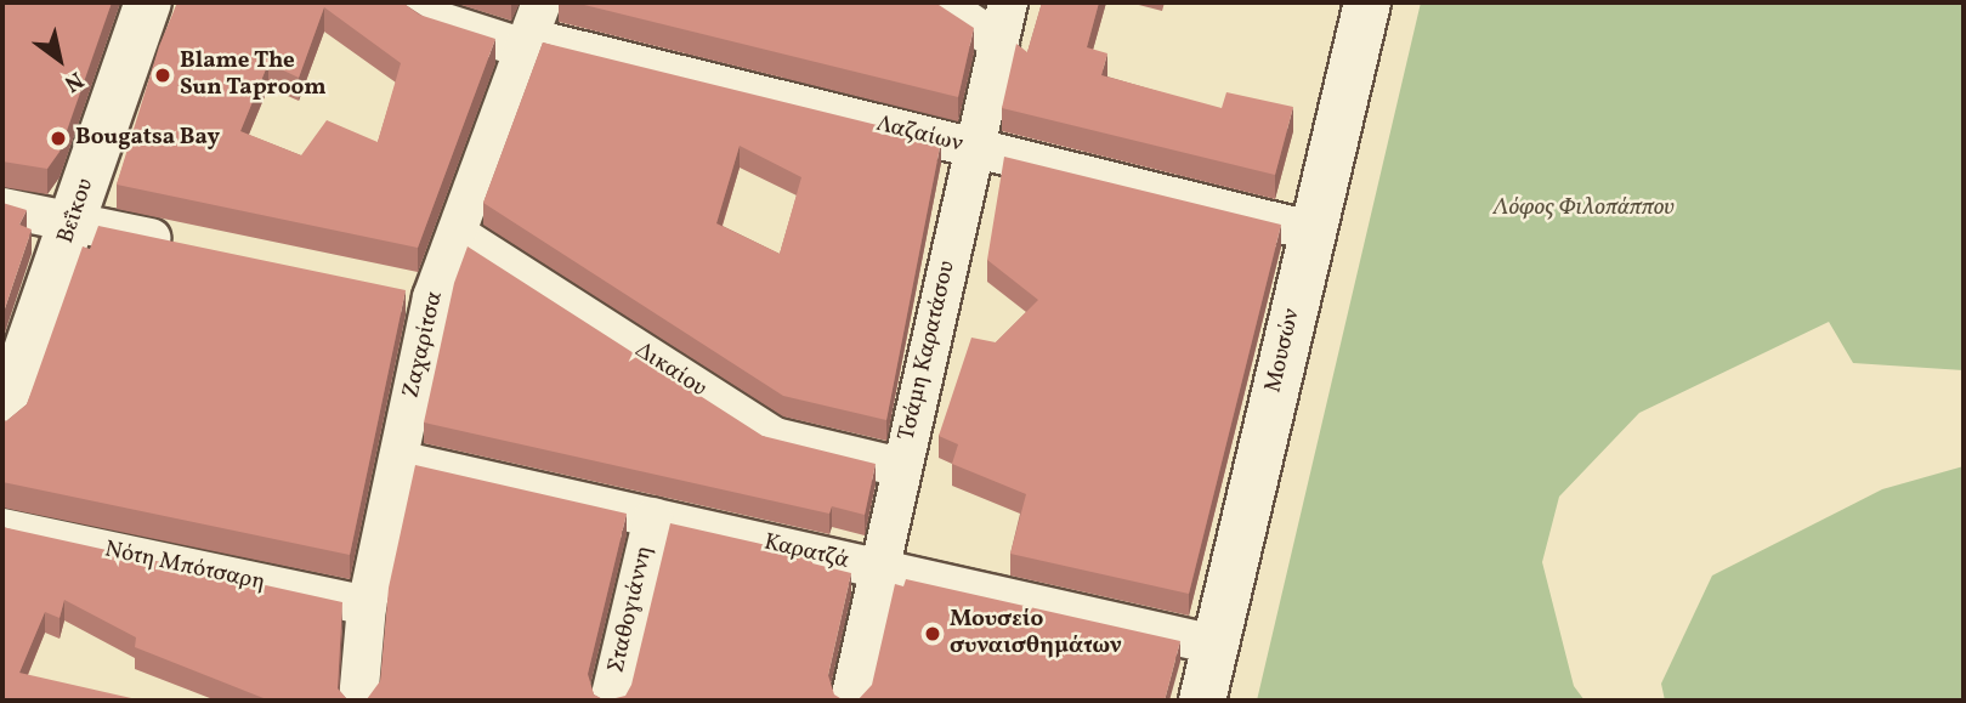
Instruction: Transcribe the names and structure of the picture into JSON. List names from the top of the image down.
{
  "streets": {
    "street": [
      "Λαζαίων",
      "Βεΐκου",
      "Ζαχαρίτσα",
      "Τσάμη Καρατάσου",
      "Μουσών",
      "Δικαίου",
      "Καρατζά",
      "Νότη Μπότσαρη",
      "Σταθογιάννη"
    ]
  },
  "crossings": [
    ["Λαζαίων", "Ζαχαρίτσα"],
    ["Λαζαίων", "Τσάμη Καρατάσου"],
    ["Λαζαίων", "Μουσών"],
    ["Ζαχαρίτσα", "Δικαίου"],
    ["Ζαχαρίτσα", "Καρατζά"],
    ["Ζαχαρίτσα", "Νότη Μπότσαρη"],
    ["Τσάμη Καρατάσου", "Δικαίου"],
    ["Τσάμη Καρατάσου", "Καρατζά"],
    ["Μουσών", "Καρατζά"],
    ["Καρατζά", "Σταθογιάννη"]
  ],
  "parks": ["Λόφος Φιλοπάππου"],
  "places": ["Blame The Sun Taproom", "Bougatsa Bay", "Μουσείο συναισθημάτων"],
  "north": "bottom right"
}
